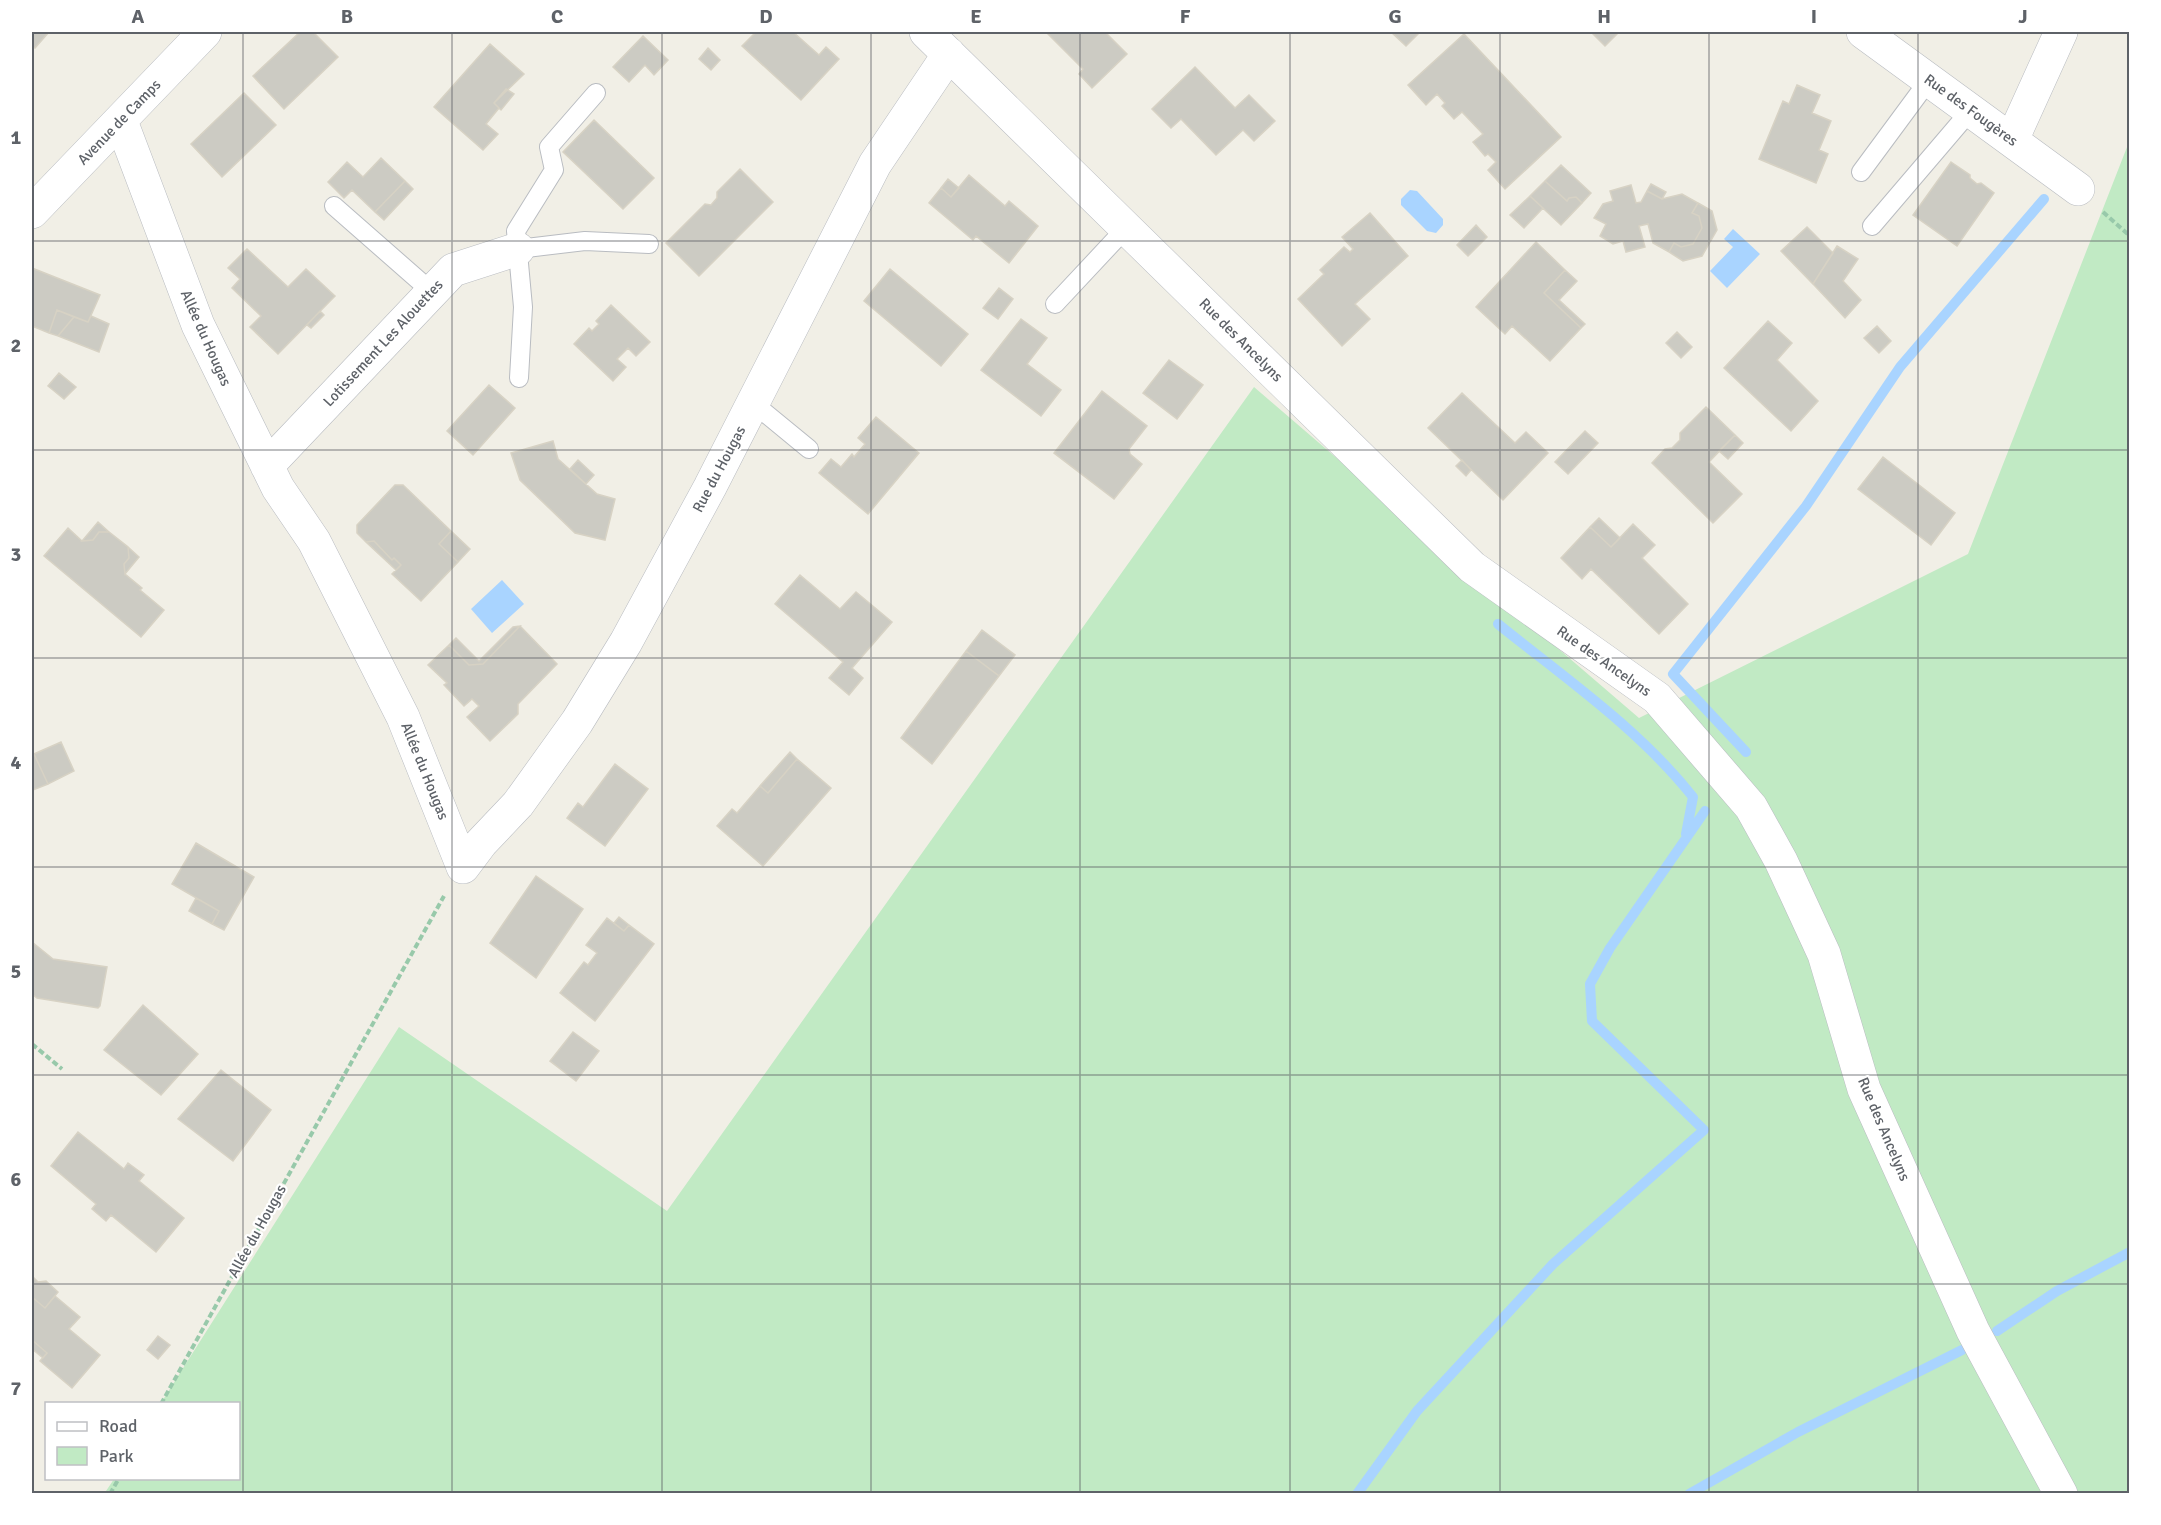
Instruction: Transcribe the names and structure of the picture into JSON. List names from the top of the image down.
{
  "streets": {
    "street": [
      "Rue des Fougères",
      "Avenue de Camps",
      "Allée du Hougas",
      "Rue des Ancelyns",
      "Lotissement Les Alouettes",
      "Rue du Hougas"
    ]
  },
  "crossings": [
    ["Avenue de Camps", "Allée du Hougas"],
    ["Allée du Hougas", "Lotissement Les Alouettes"],
    ["Allée du Hougas", "Rue du Hougas"],
    ["Rue des Ancelyns", "Rue du Hougas"]
  ],
  "legend": ["Road", "Park"],
  "grid": {
    "columns": [
      "A",
      "B",
      "C",
      "D",
      "E",
      "F",
      "G",
      "H",
      "I",
      "J"
    ],
    "rows": [
      "1",
      "2",
      "3",
      "4",
      "5",
      "6",
      "7"
    ]
  }
}
